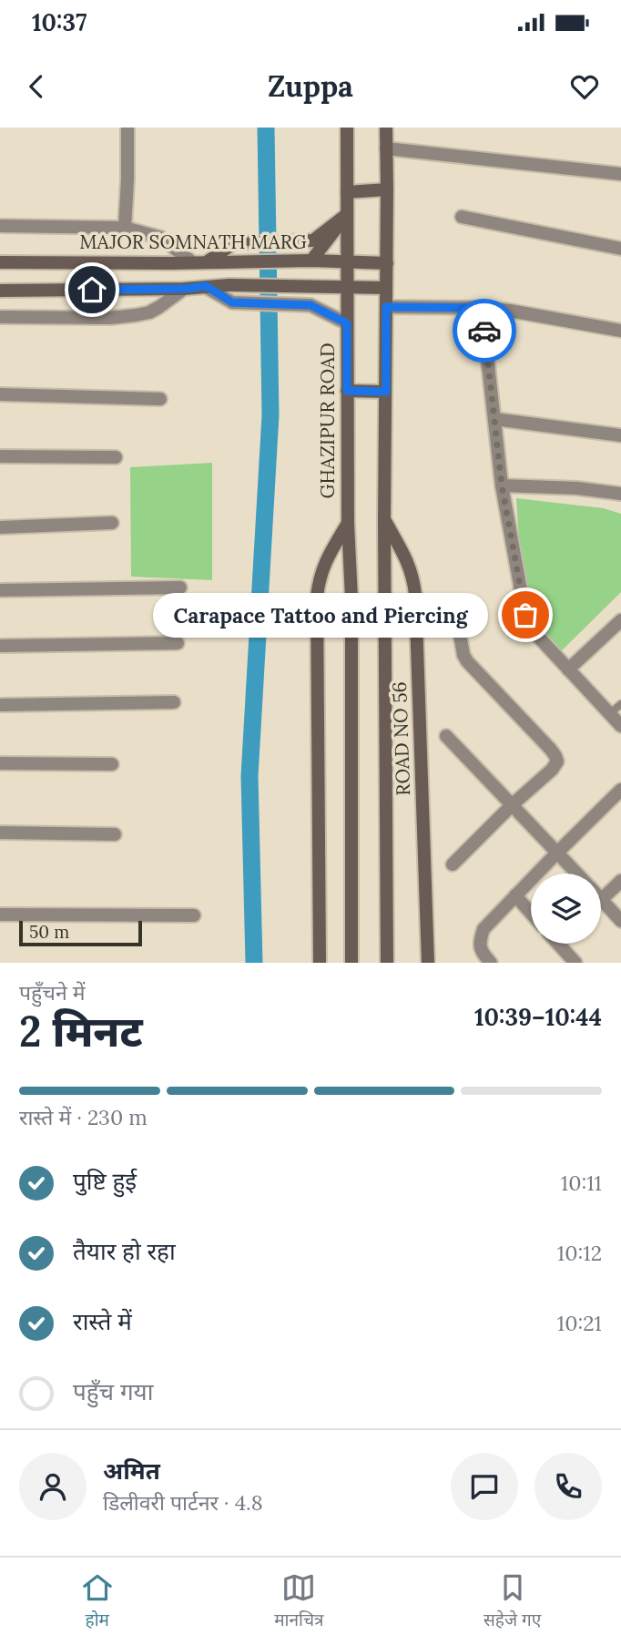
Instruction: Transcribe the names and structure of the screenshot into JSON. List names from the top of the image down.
{
  "streets": {
    "main road": ["MAJOR SOMNATH MARG", "GHAZIPUR ROAD", "ROAD NO 56"]
  },
  "crossings": [
    ["MAJOR SOMNATH MARG", "GHAZIPUR ROAD"]
  ],
  "places": ["Carapace Tattoo and Piercing"],
  "scale_bar": "50 m",
  "page": {
    "status": "10:37",
    "header": "Zuppa",
    "bubble": "Carapace Tattoo and Piercing",
    "scale": "50 m",
    "heading": ["2 मिनट", "पहुँचने में", "10:39–10:44"],
    "panel": ["अमित", "डिलीवरी पार्टनर · 4.8"],
    "bar": "रास्ते में · 230 m",
    "list": [
      ["पुष्टि हुई", "10:11"],
      ["तैयार हो रहा", "10:12"],
      ["रास्ते में", "10:21"],
      "पहुँच गया"
    ],
    "tabs": ["होम", "मानचित्र", "सहेजे गए"]
  }
}
